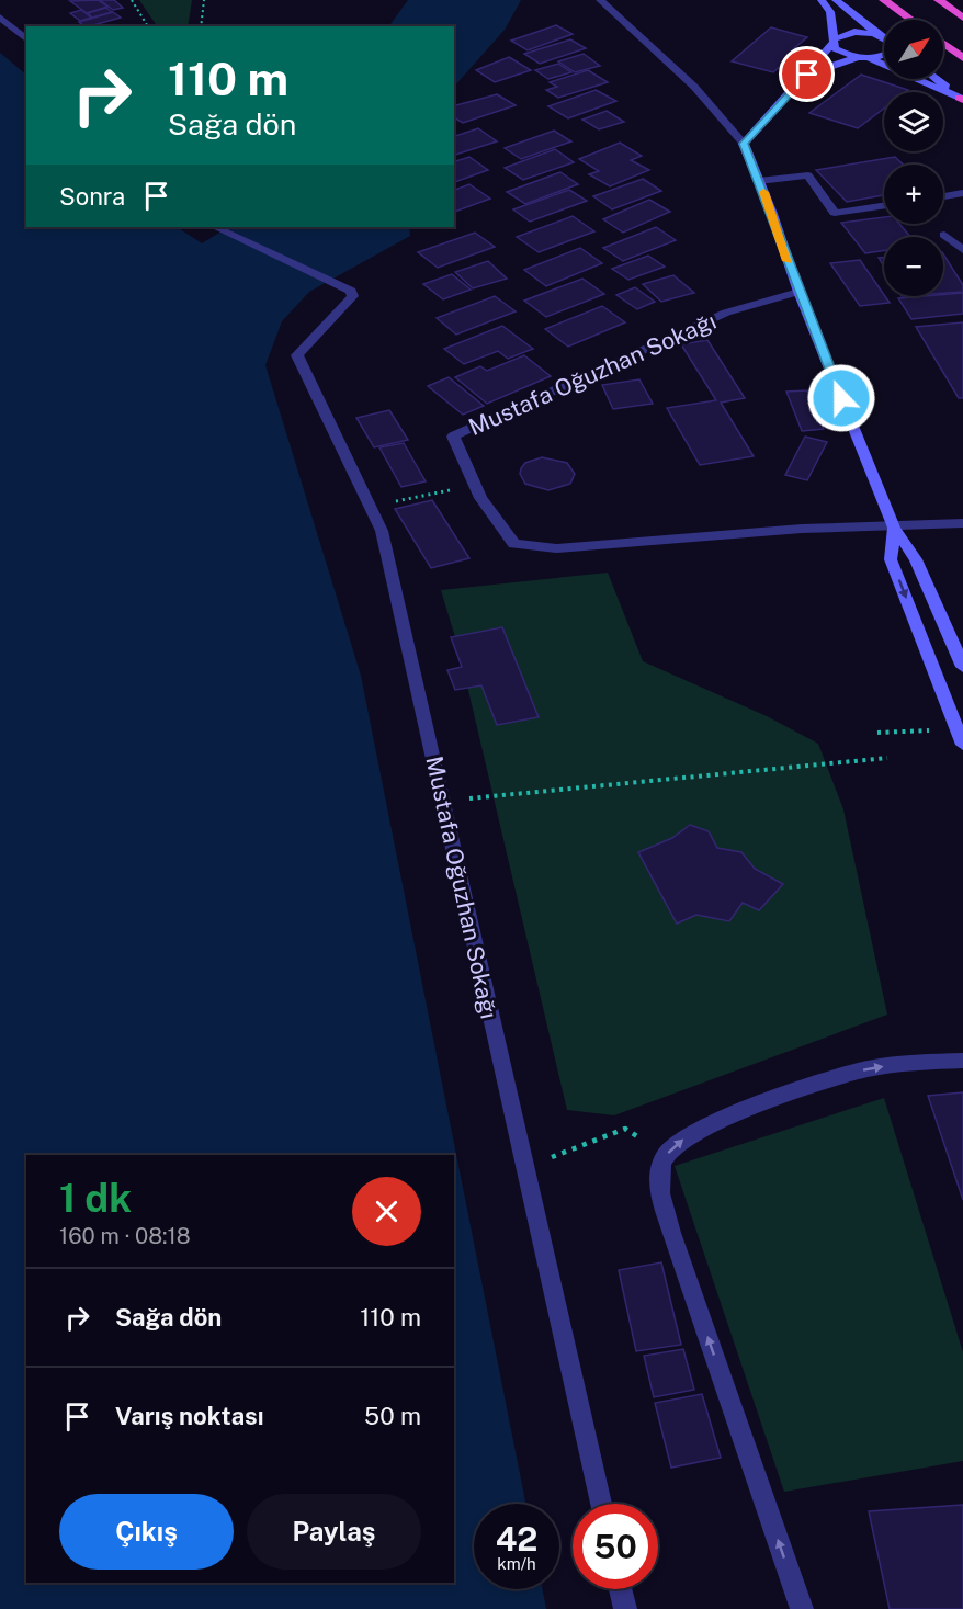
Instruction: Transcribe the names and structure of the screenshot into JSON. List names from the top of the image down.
{
  "streets": {
    "street": ["Mustafa Oğuzhan Sokağı"]
  },
  "north": "top right",
  "page": {
    "map_buttons": ["+", "−"],
    "turn": ["110 m", "Sağa dön"],
    "then": "Sonra",
    "heading": ["1 dk", "160 m · 08:18"],
    "list": [
      {
        "name": "Sağa dön",
        "value": "110 m"
      },
      {
        "name": "Varış noktası",
        "value": "50 m"
      }
    ],
    "buttons": ["Çıkış", "Paylaş"],
    "speed": "42 km/h",
    "limit": "50"
  }
}
